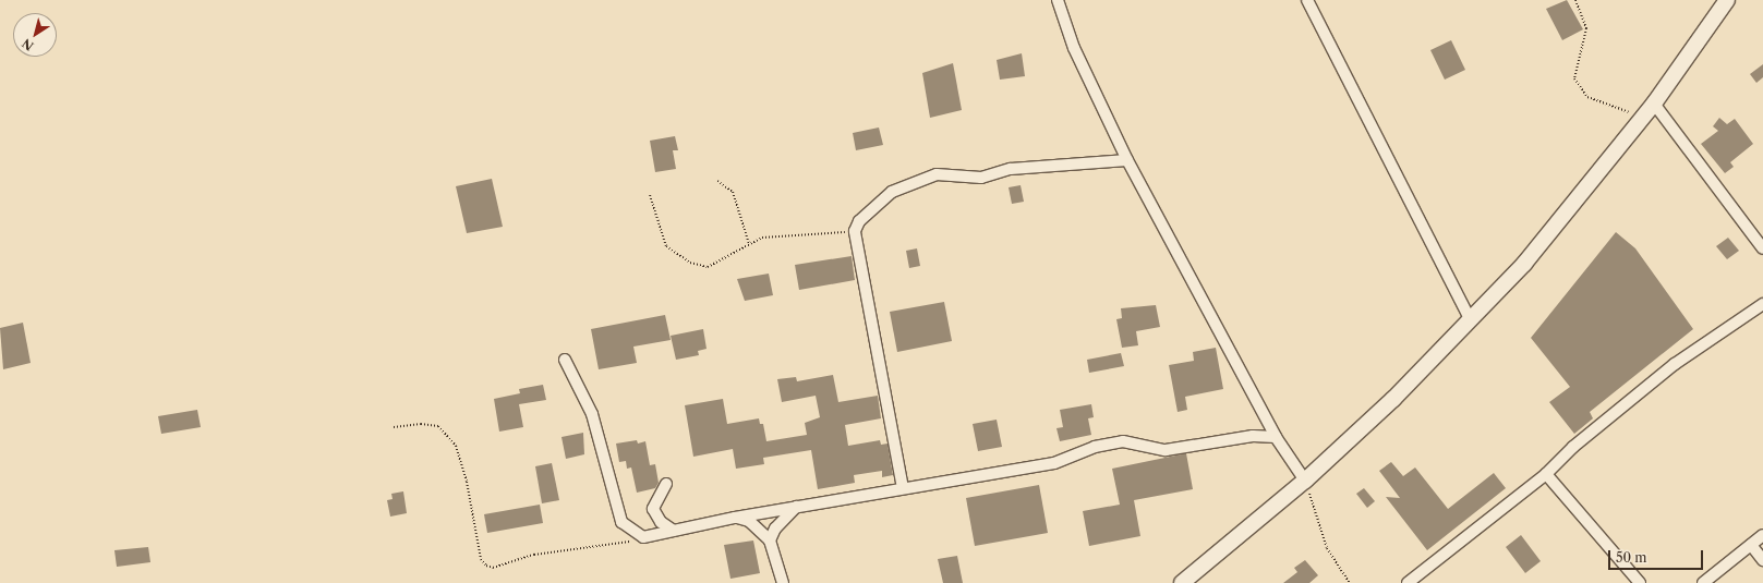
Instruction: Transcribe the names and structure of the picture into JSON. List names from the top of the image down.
{
  "scale_bar": "50 m",
  "north": "bottom left"
}
